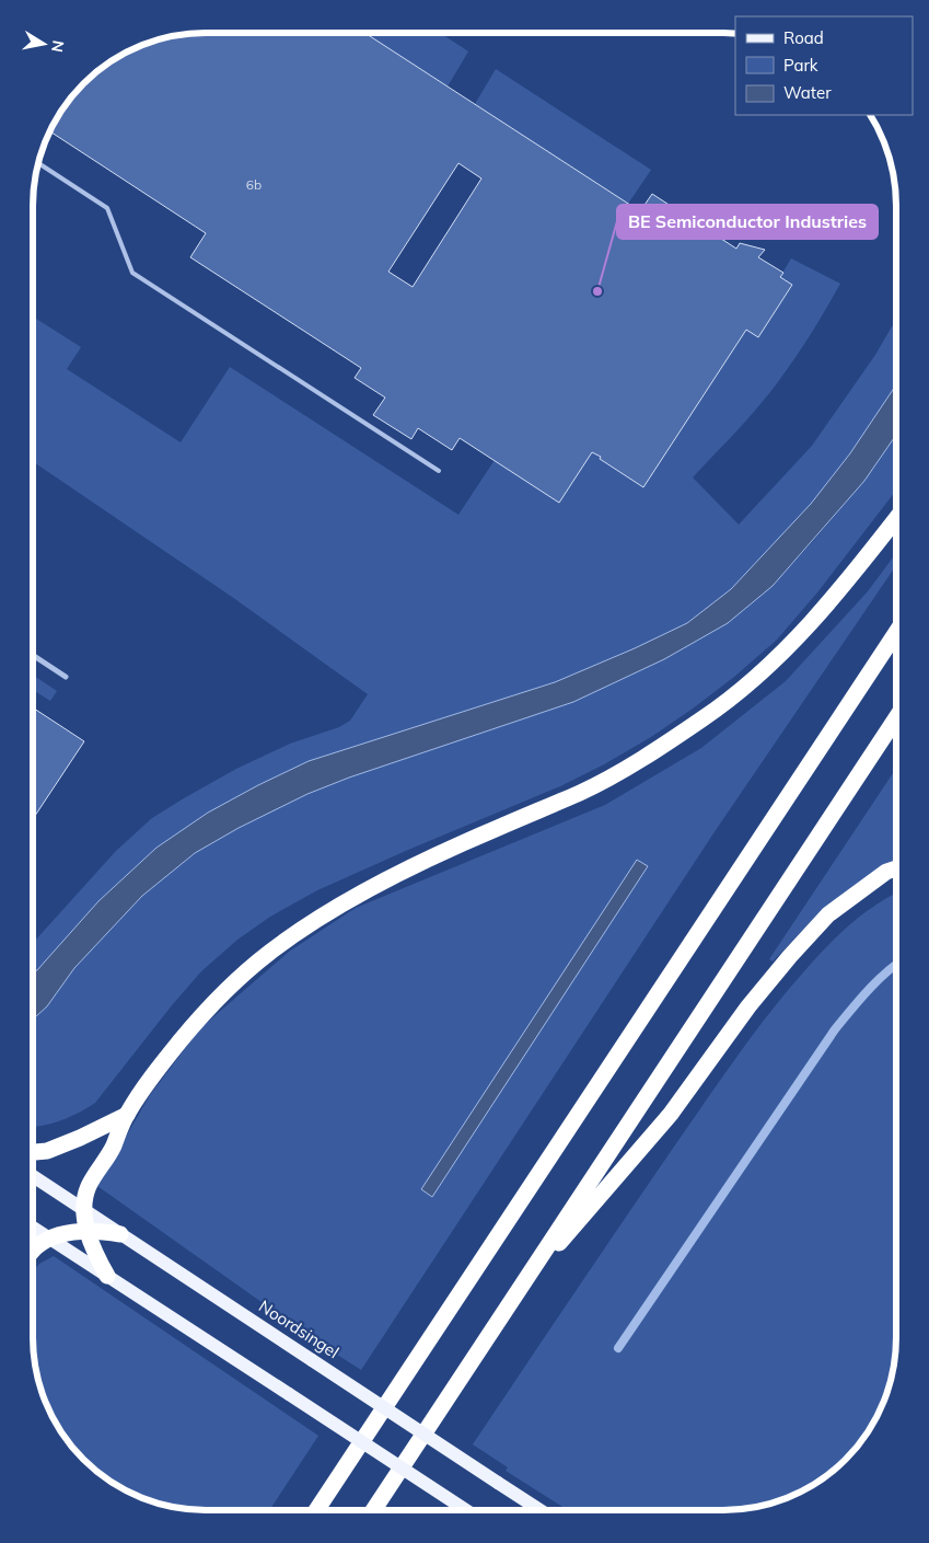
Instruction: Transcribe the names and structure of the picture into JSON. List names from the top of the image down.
{
  "streets": {
    "main road": ["Noordsingel"]
  },
  "places": ["BE Semiconductor Industries"],
  "house_numbers": ["6b"],
  "legend": ["Road", "Park", "Water"],
  "north": "right"
}
